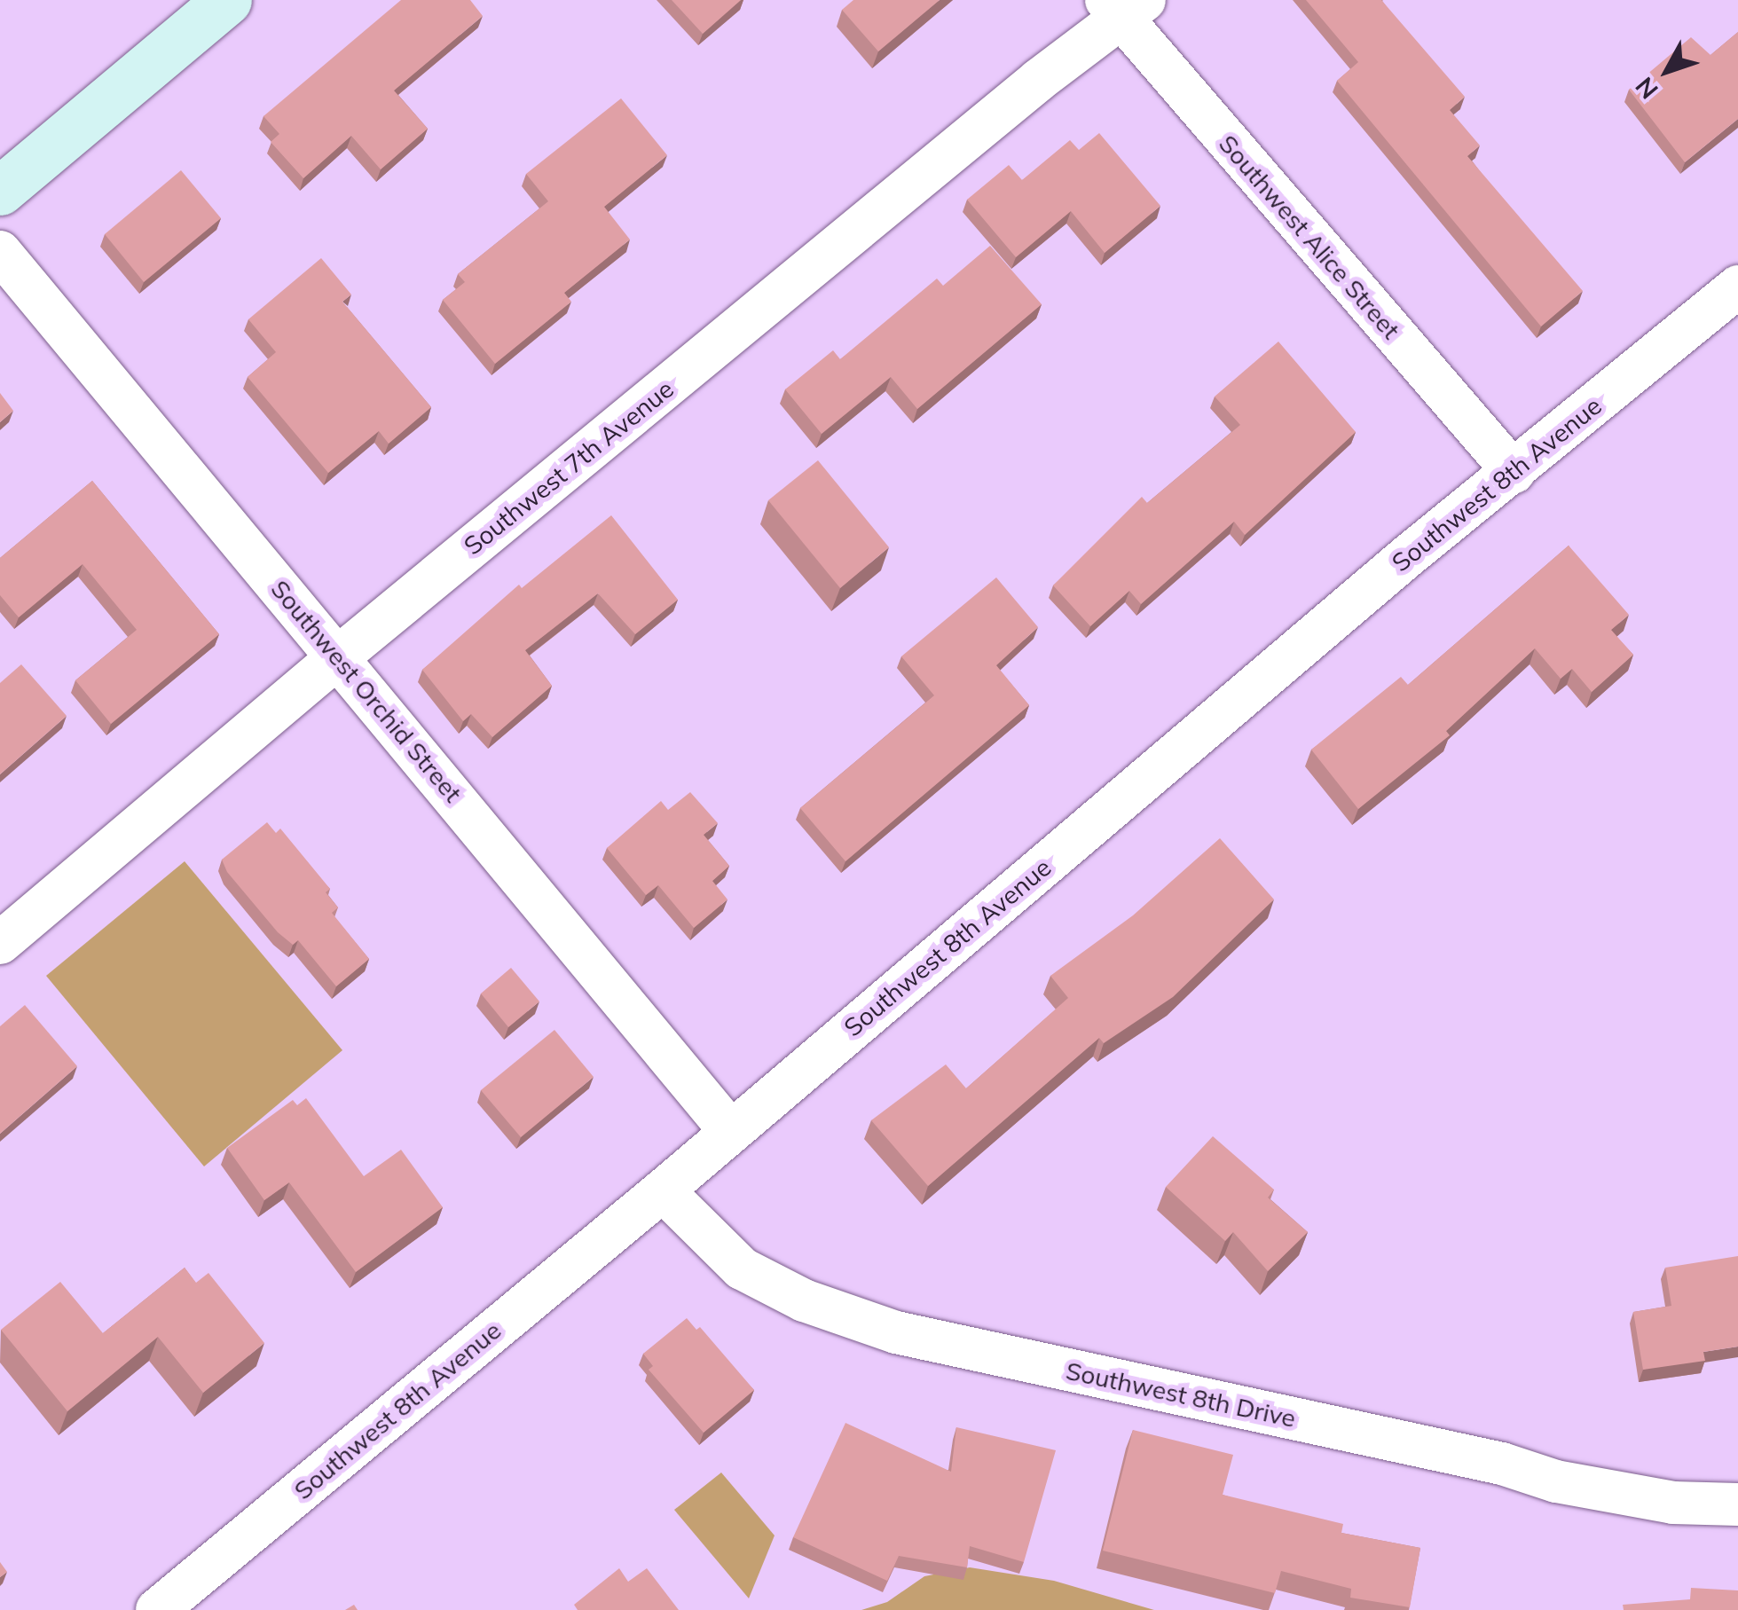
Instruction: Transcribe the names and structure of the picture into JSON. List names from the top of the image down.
{
  "streets": {
    "street": [
      "Southwest Alice Street",
      "Southwest 7th Avenue",
      "Southwest 8th Avenue",
      "Southwest Orchid Street",
      "Southwest 8th Drive"
    ]
  },
  "crossings": [
    ["Southwest Alice Street", "Southwest 7th Avenue"],
    ["Southwest Alice Street", "Southwest 8th Avenue"],
    ["Southwest 7th Avenue", "Southwest Orchid Street"],
    ["Southwest 8th Avenue", "Southwest Orchid Street"],
    ["Southwest 8th Avenue", "Southwest 8th Drive"]
  ],
  "north": "bottom left"
}
